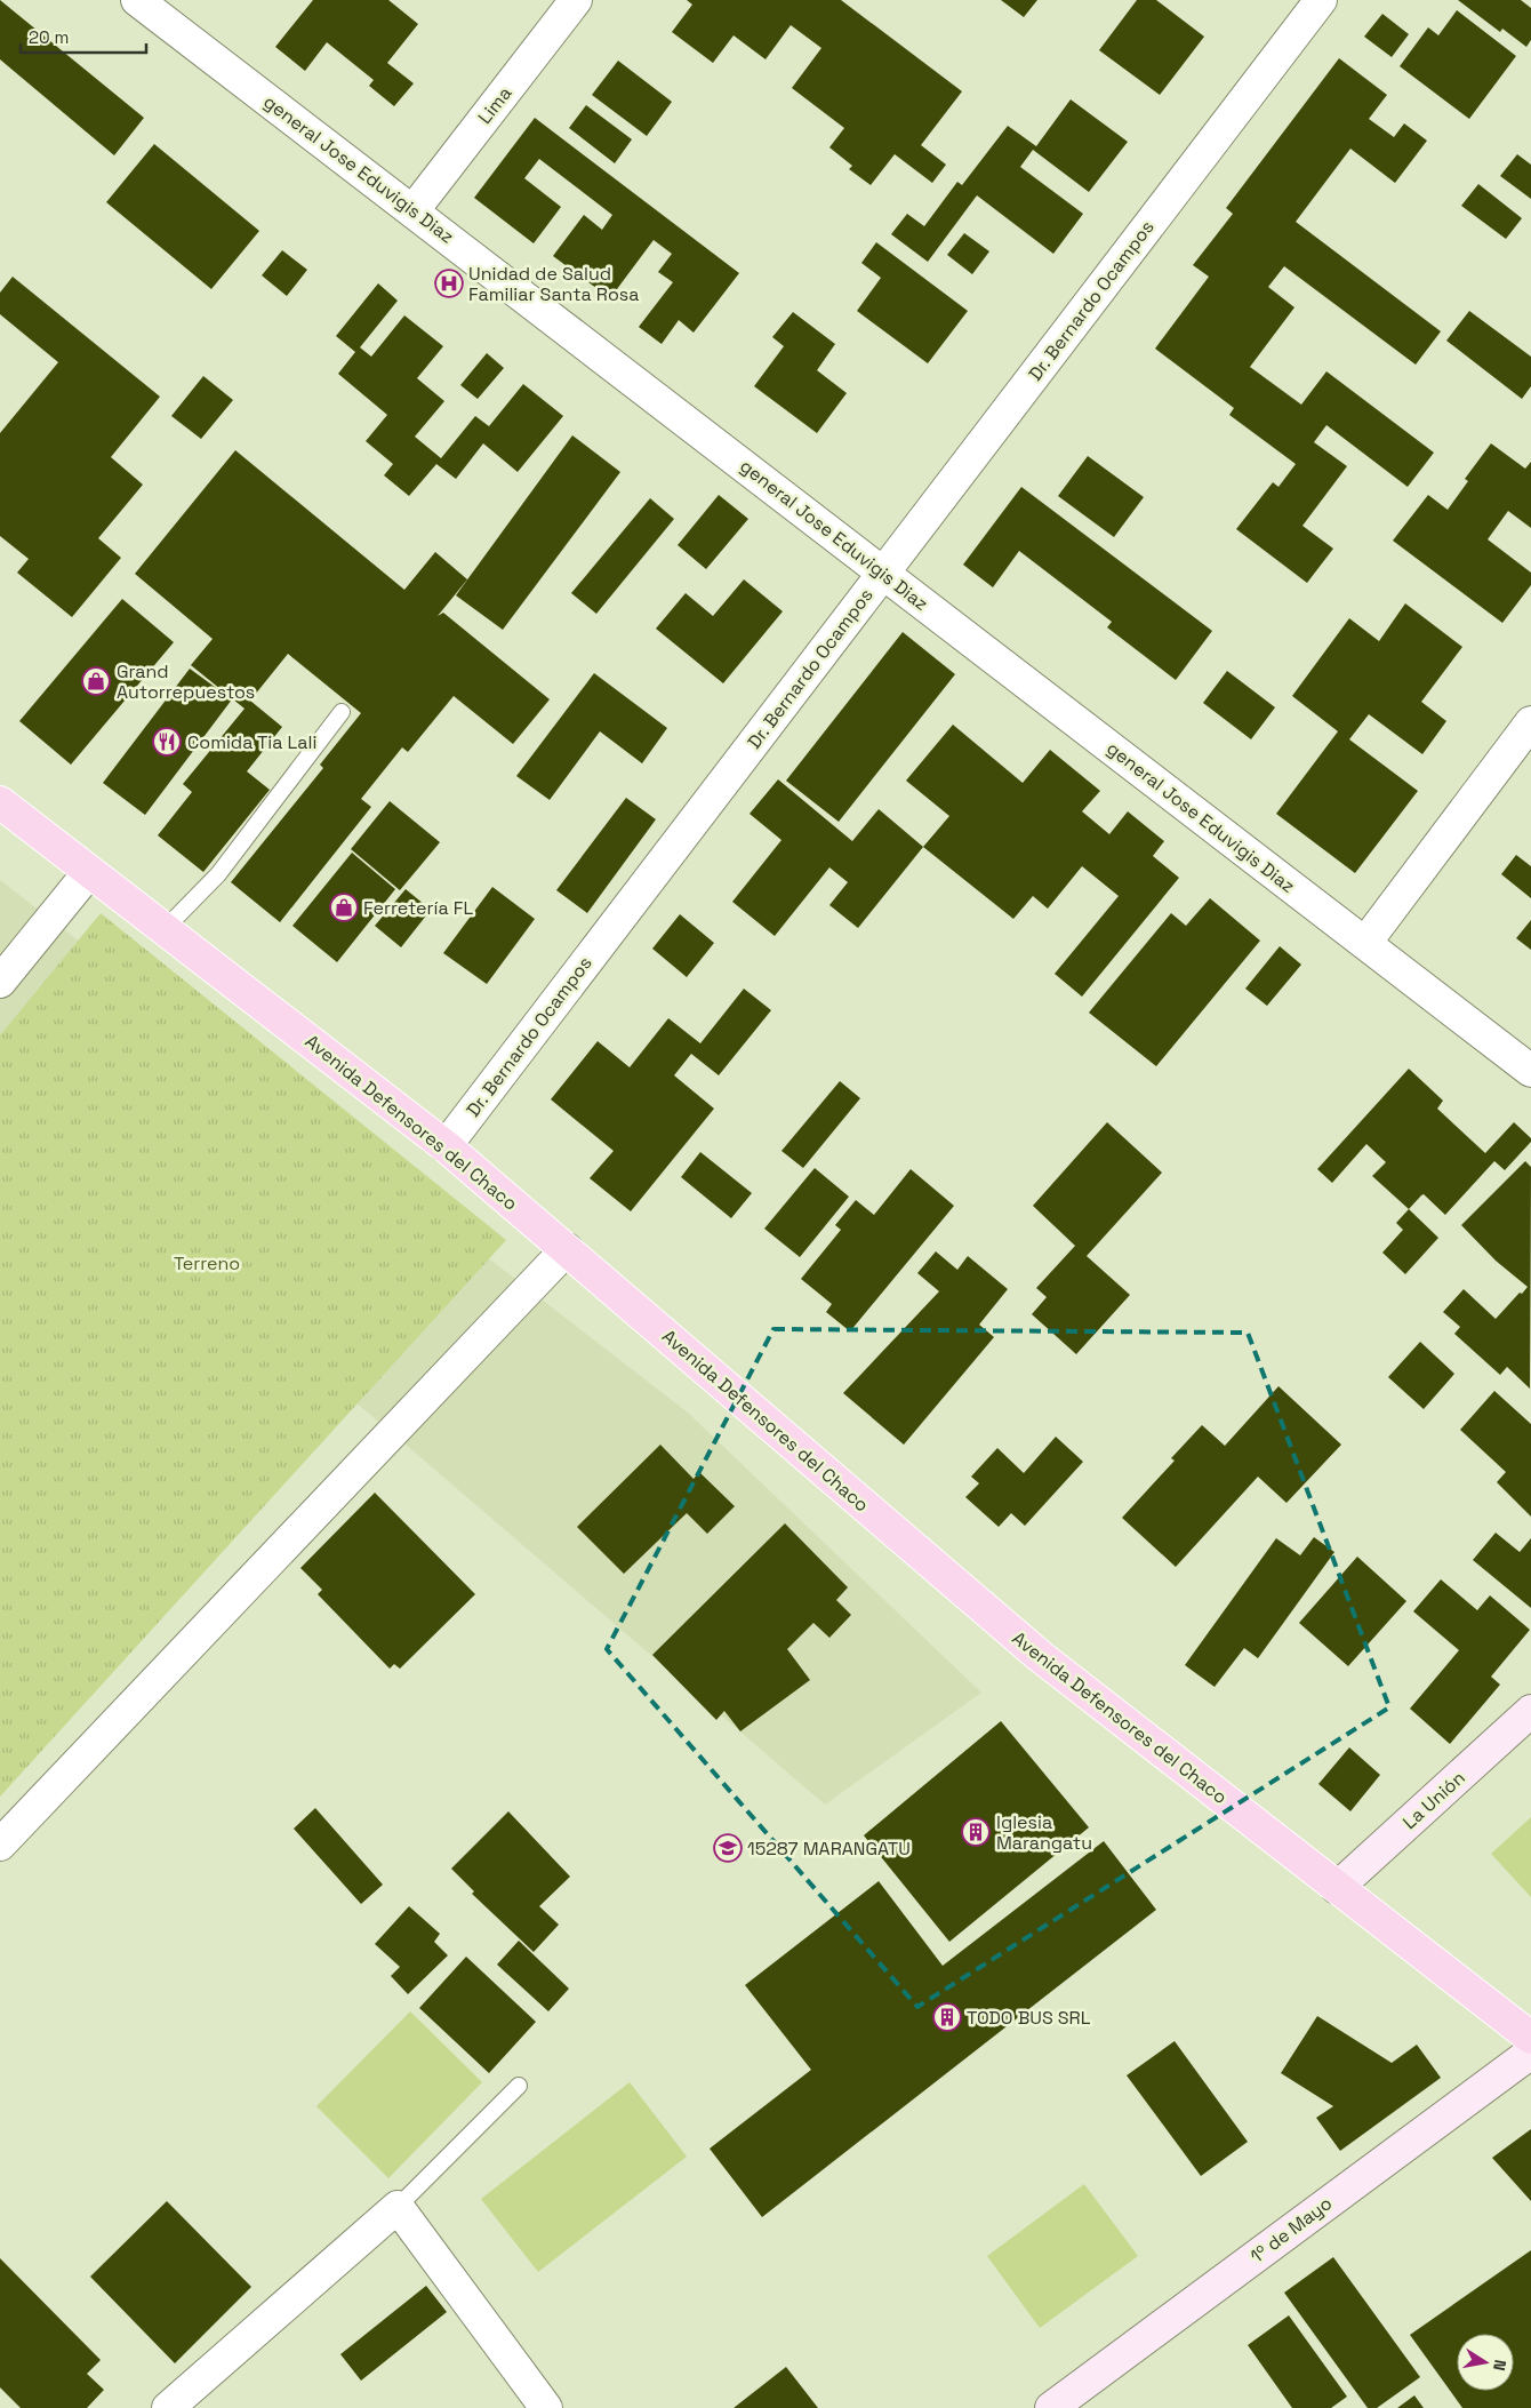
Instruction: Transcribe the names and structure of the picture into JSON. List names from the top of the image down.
{
  "streets": {
    "main road": ["Avenida Defensores del Chaco"],
    "street": [
      "Lima",
      "general Jose Eduvigis Diaz",
      "Dr. Bernardo Ocampos",
      "La Unión",
      "1º de Mayo"
    ]
  },
  "crossings": [
    ["Lima", "general Jose Eduvigis Diaz"],
    ["general Jose Eduvigis Diaz", "Dr. Bernardo Ocampos"],
    ["Dr. Bernardo Ocampos", "Avenida Defensores del Chaco"],
    ["Avenida Defensores del Chaco", "La Unión"]
  ],
  "parks": ["Terreno"],
  "places": {
    "hospital": ["Unidad de Salud Familiar Santa Rosa"],
    "shop": ["Grand Autorrepuestos", "Ferretería FL"],
    "restaurant": ["Comida Tia Lali"],
    "building": ["Iglesia Marangatu", "TODO BUS SRL"],
    "school or university": ["15287 MARANGATU"]
  },
  "scale_bar": "20 m",
  "north": "right"
}
